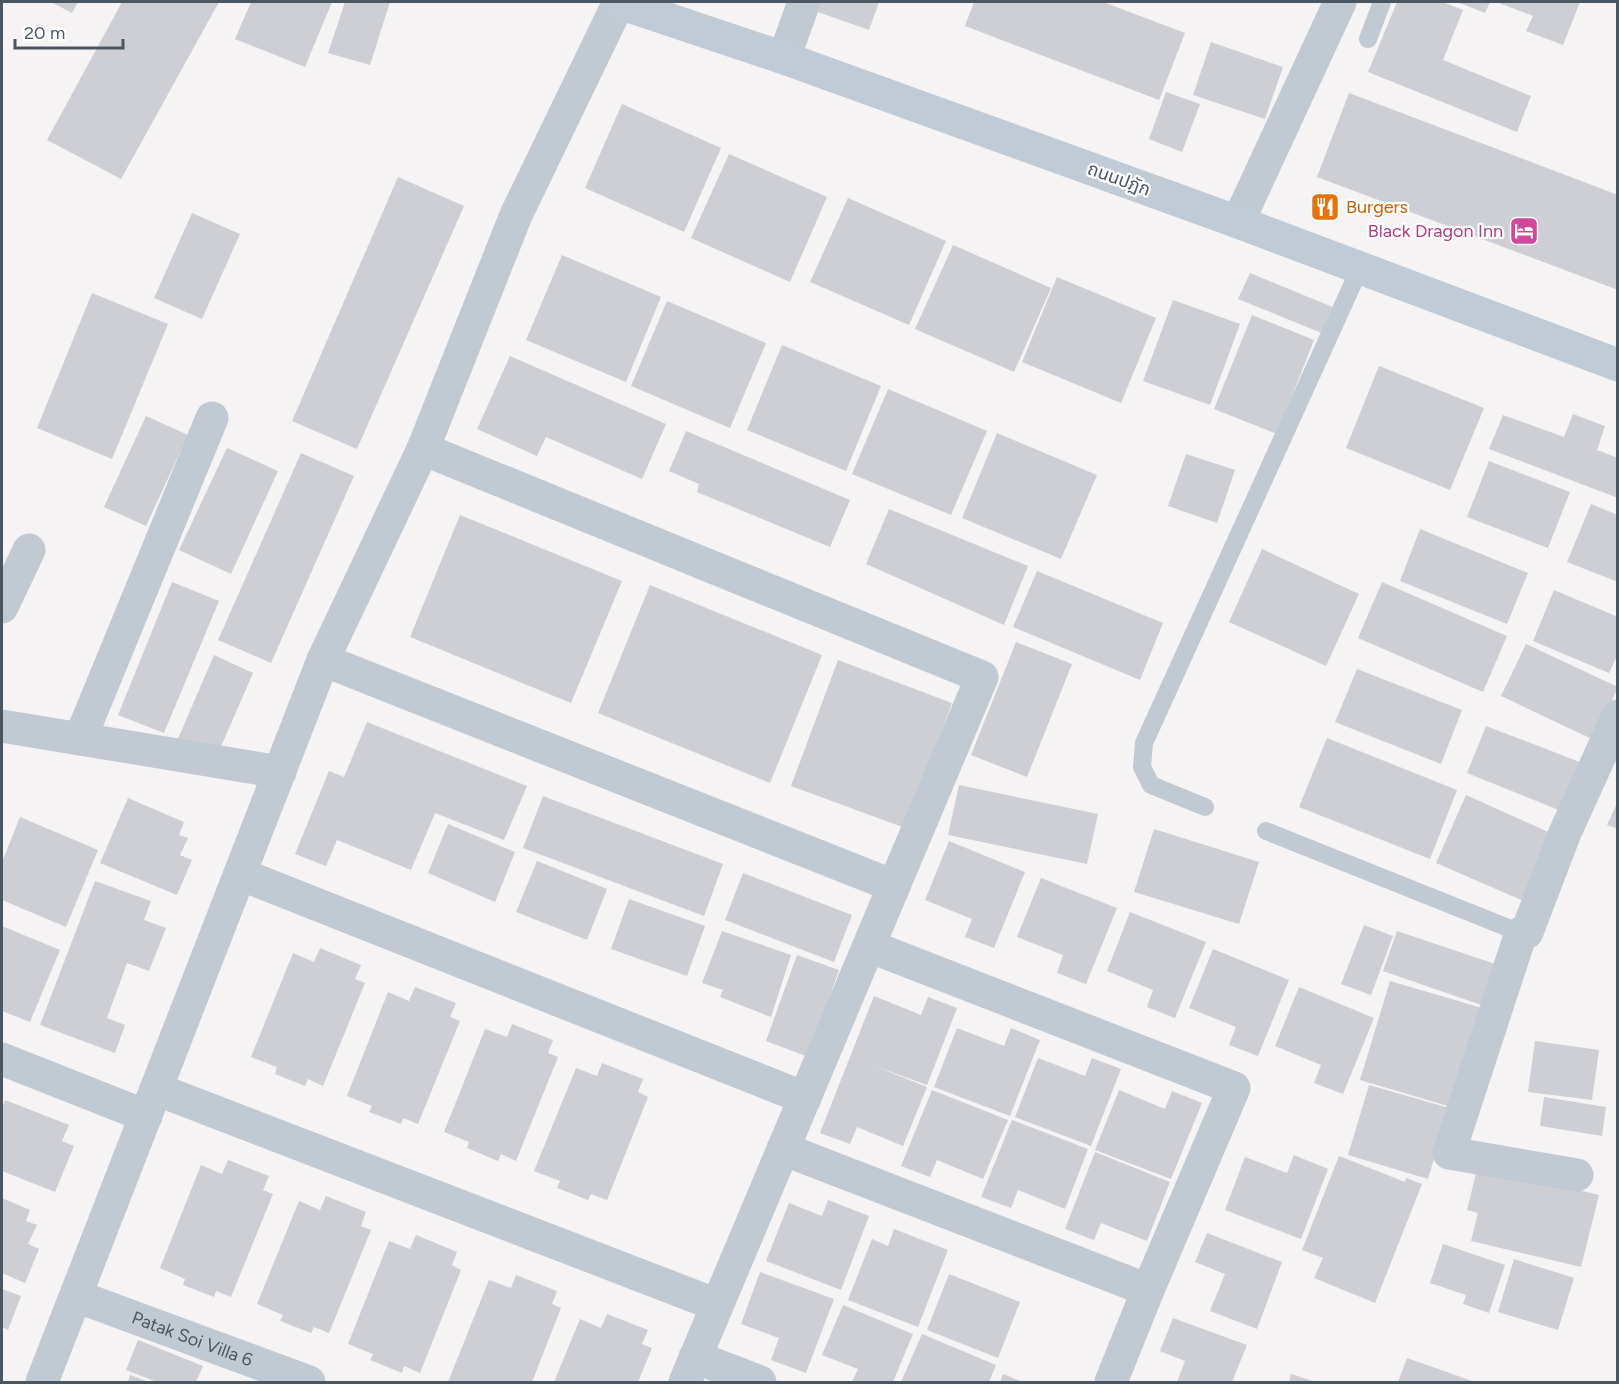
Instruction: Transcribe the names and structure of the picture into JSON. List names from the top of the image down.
{
  "streets": {
    "main road": ["ถนนปฏัก"],
    "street": ["Patak Soi Villa 6"]
  },
  "places": {
    "restaurant": ["Burgers"],
    "hotel": ["Black Dragon Inn"]
  },
  "scale_bar": "20 m"
}
